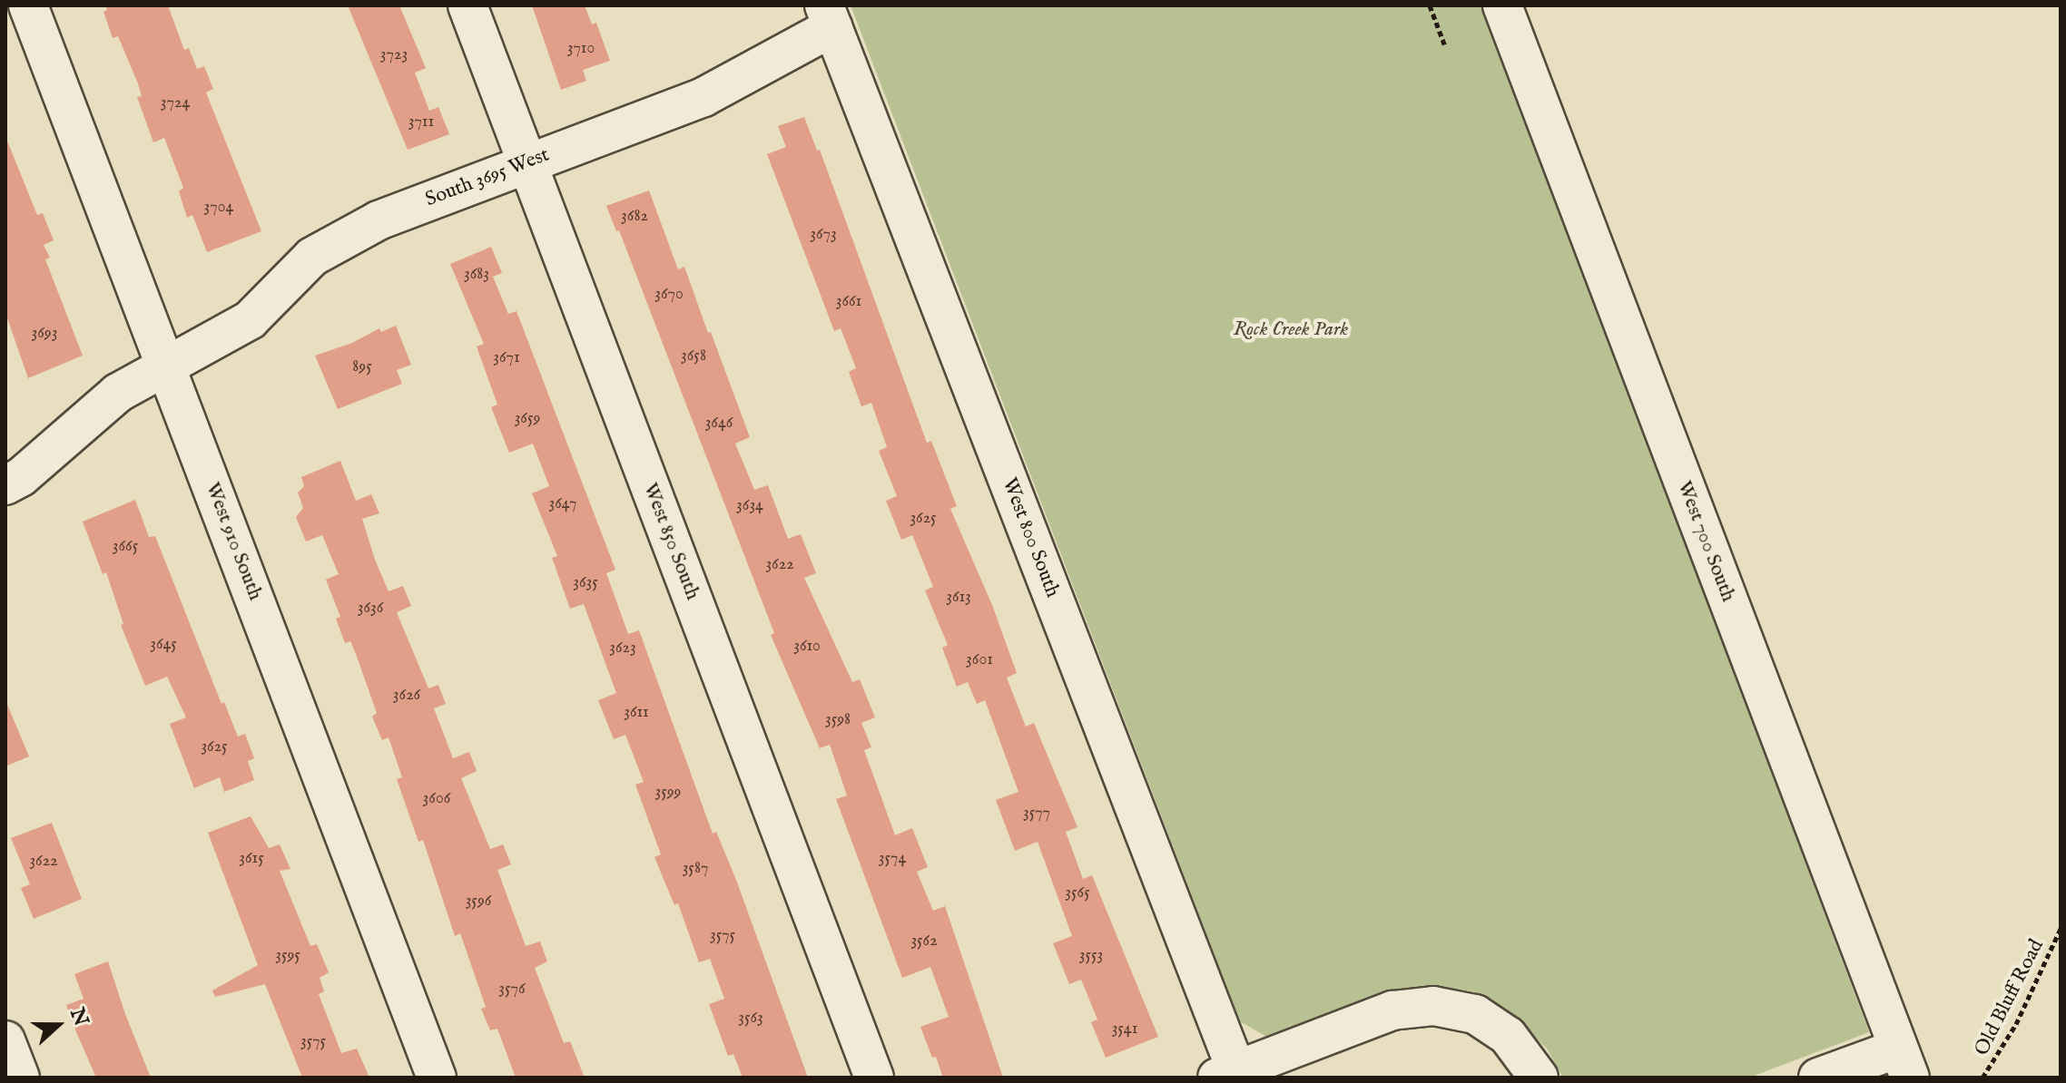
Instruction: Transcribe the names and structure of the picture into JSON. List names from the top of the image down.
{
  "streets": {
    "street": [
      "South 3695 West",
      "West 800 South",
      "West 910 South",
      "West 850 South",
      "West 700 South"
    ],
    "path": ["Old Bluff Road"]
  },
  "crossings": [
    ["South 3695 West", "West 800 South"],
    ["South 3695 West", "West 910 South"],
    ["South 3695 West", "West 850 South"]
  ],
  "parks": ["Rock Creek Park"],
  "house_numbers": [
    "3710",
    "3723",
    "3724",
    "3711",
    "3704",
    "3682",
    "3673",
    "3683",
    "3670",
    "3661",
    "3693",
    "3658",
    "3671",
    "895",
    "3659",
    "3646",
    "3647",
    "3634",
    "3625",
    "3665",
    "3622",
    "3635",
    "3613",
    "3636",
    "3645",
    "3610",
    "3623",
    "3601",
    "3626",
    "3611",
    "3598",
    "3625",
    "3599",
    "3606",
    "3577",
    "3615",
    "3574",
    "3622",
    "3587",
    "3565",
    "3596",
    "3575",
    "3562",
    "3595",
    "3553",
    "3576",
    "3563",
    "3541",
    "3575"
  ],
  "north": "right"
}
